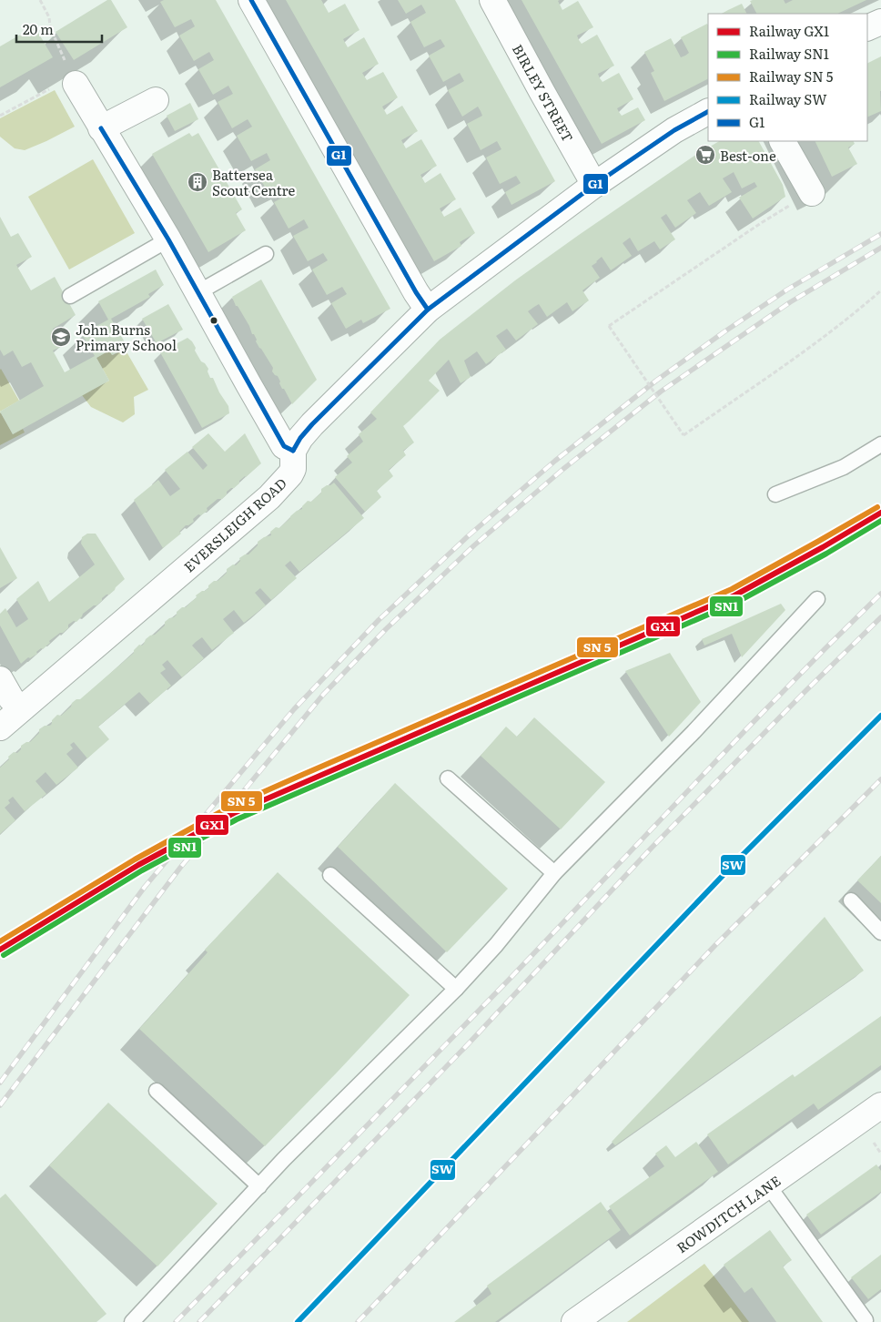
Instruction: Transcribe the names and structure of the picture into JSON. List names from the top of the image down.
{
  "streets": {
    "street": ["BIRLEY STREET", "EVERSLEIGH ROAD", "ROWDITCH LANE"]
  },
  "crossings": [
    ["BIRLEY STREET", "EVERSLEIGH ROAD"]
  ],
  "places": {
    "supermarket": ["Best-one"],
    "building": ["Battersea Scout Centre"],
    "school or university": ["John Burns Primary School"]
  },
  "lines": [
    "transit line G1",
    "rail line GX1",
    "rail line SN1",
    "rail line SW"
  ],
  "legend": [
    "Railway GX1",
    "Railway SN1",
    "Railway SN 5",
    "Railway SW",
    "G1"
  ],
  "scale_bar": "20 m"
}
